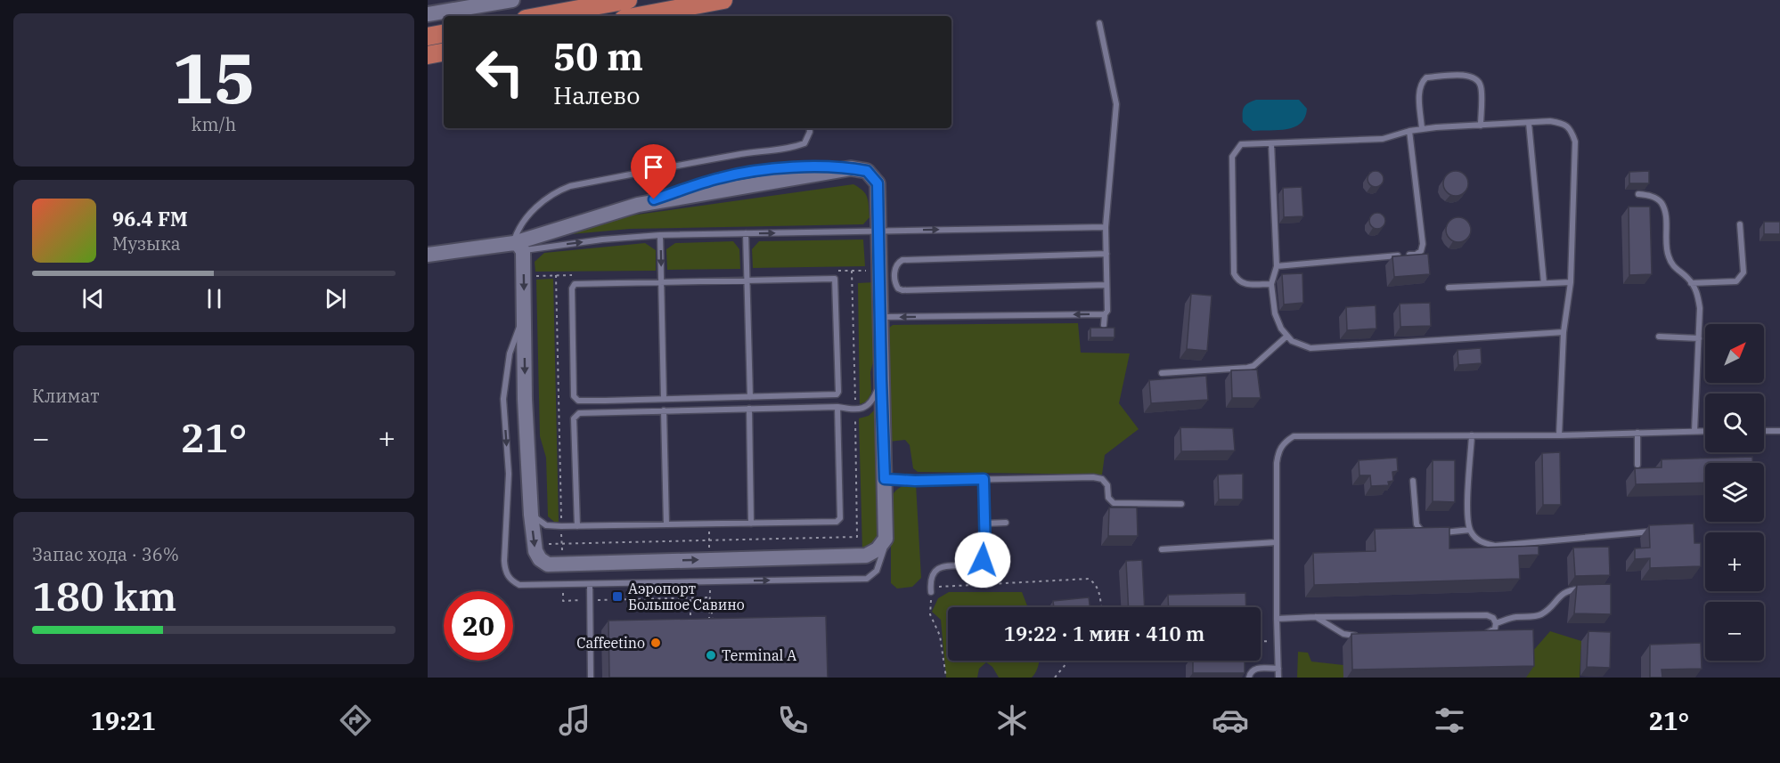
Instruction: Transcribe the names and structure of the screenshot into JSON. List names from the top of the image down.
{
  "places": {
    "transit": ["Аэропорт Большое Савино"],
    "other": ["Caffeetino", "Terminal A"]
  },
  "north": "top right",
  "page": {
    "tile": [
      ["15", "km/h"],
      "Климат",
      ["Запас хода · 36%", "180 km"]
    ],
    "turn": ["50 m", "Налево"],
    "song": ["96.4 FM", "Музыка"],
    "map_buttons": ["+", "−"],
    "heat": ["−", "21°", "+"],
    "limit": "20",
    "trip": "19:22 · 1 мин · 410 m",
    "tabs": ["19:21", "21°"]
  }
}
